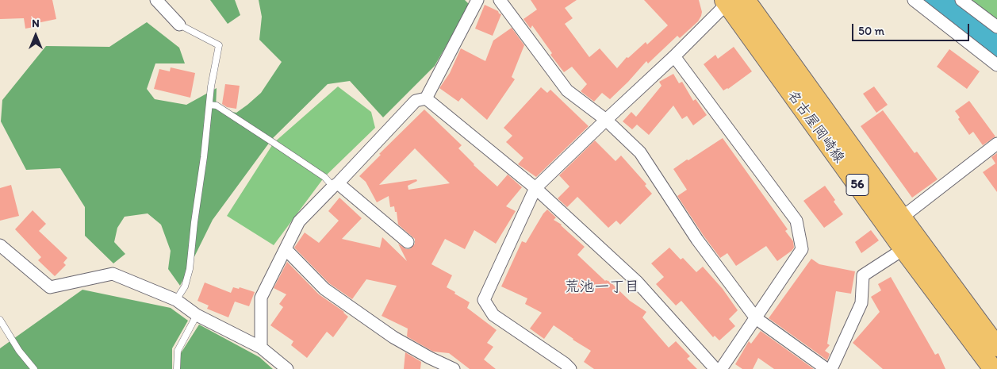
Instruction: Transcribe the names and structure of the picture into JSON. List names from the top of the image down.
{
  "streets": {
    "main road": ["名古屋岡崎線", "56"]
  },
  "districts": ["荒池一丁目"],
  "scale_bar": "50 m",
  "north": "top"
}
